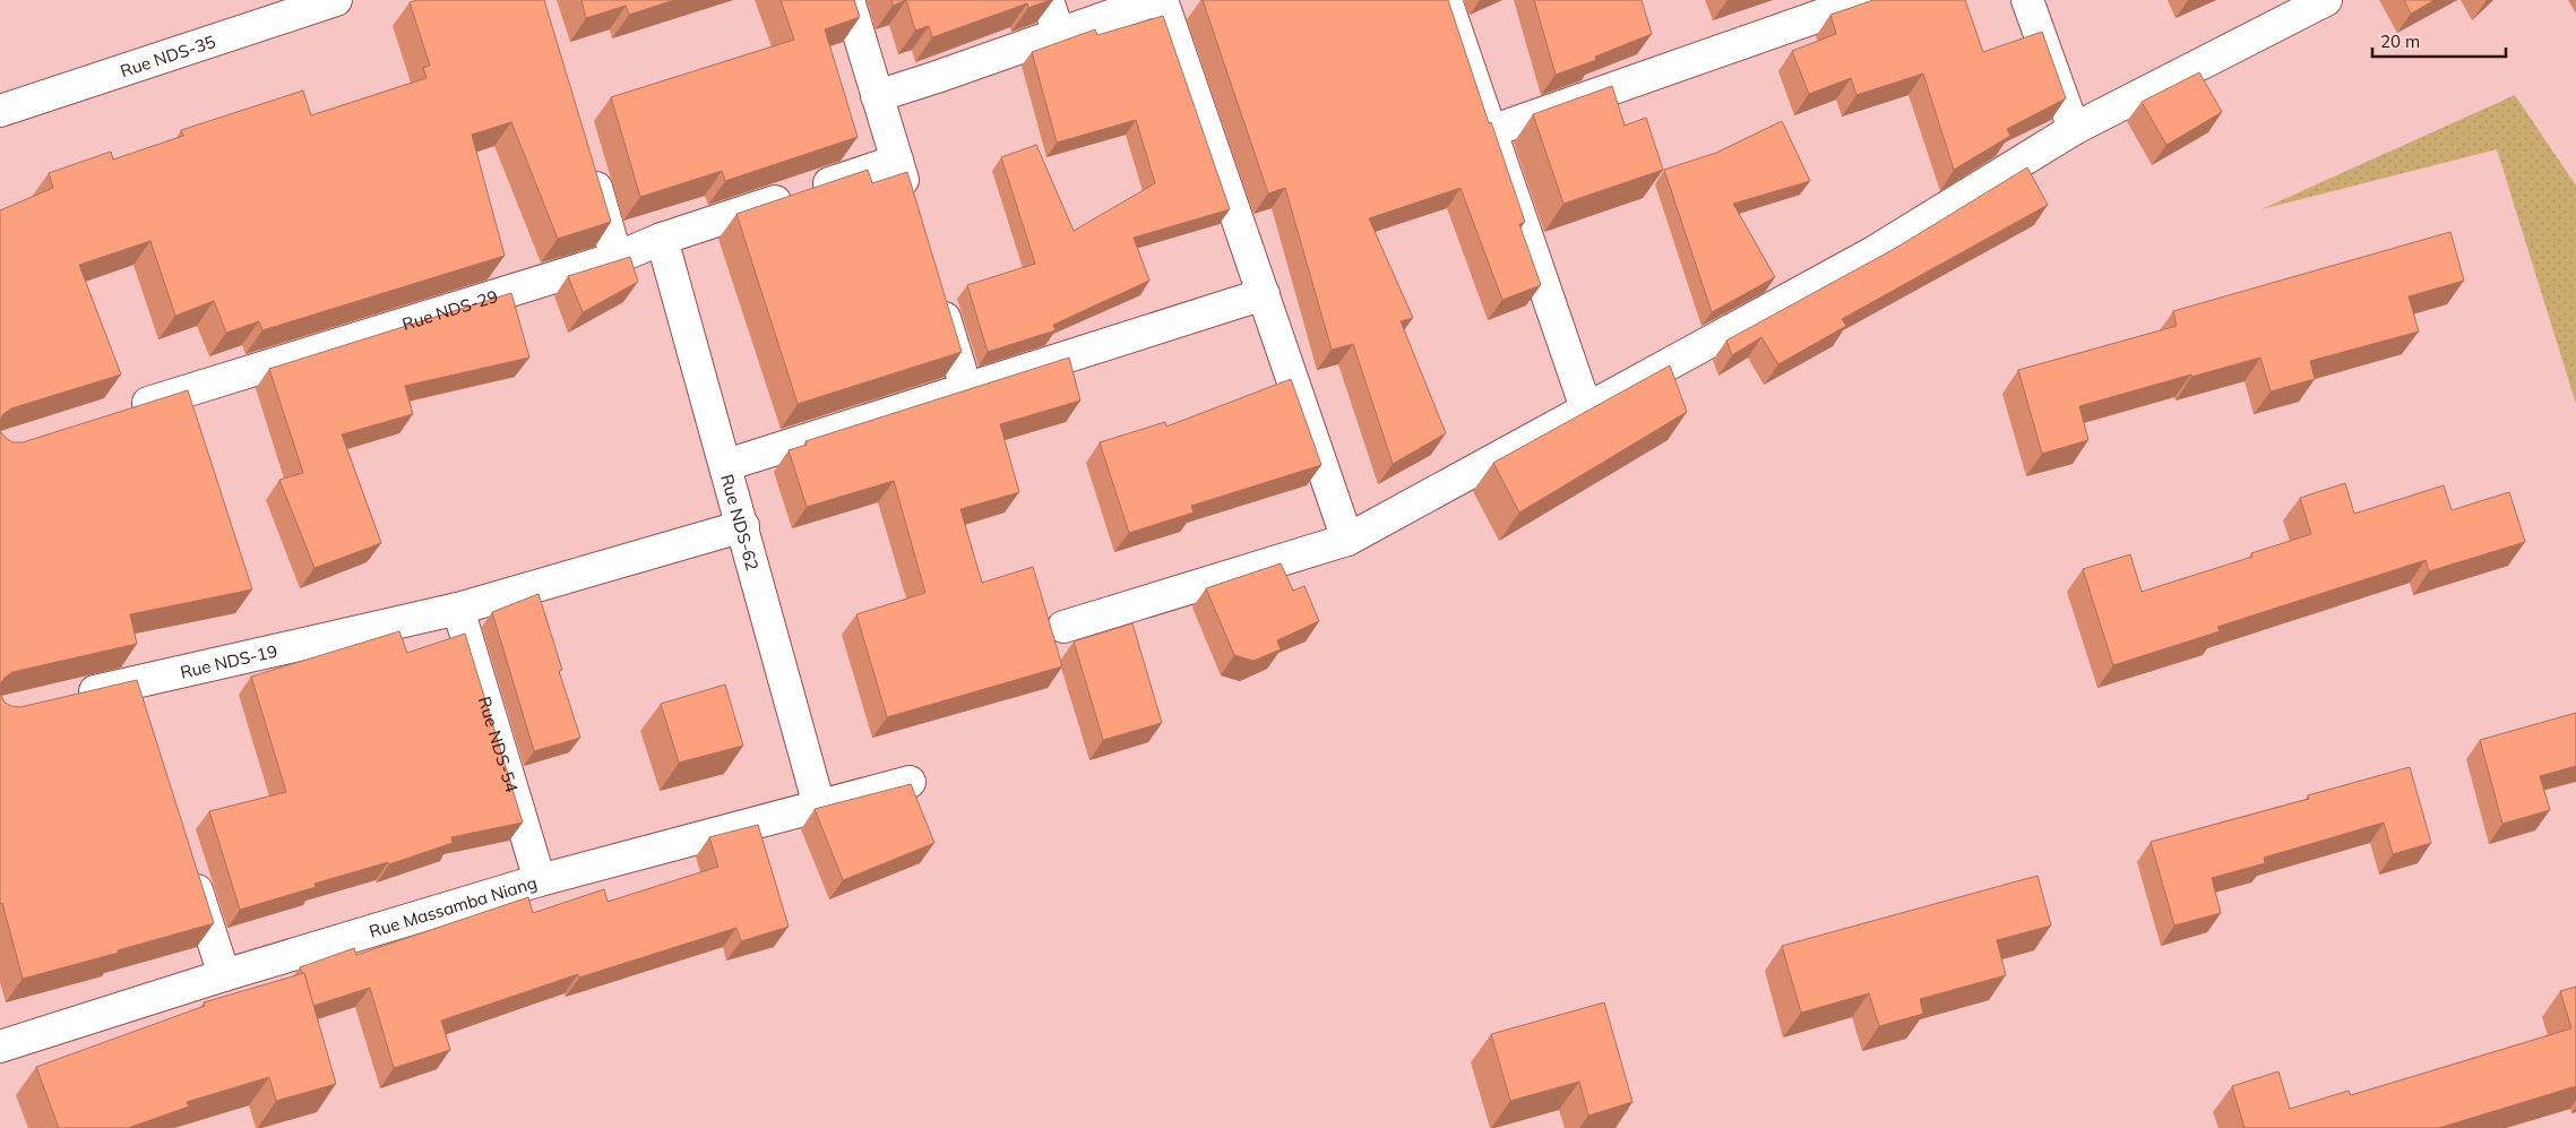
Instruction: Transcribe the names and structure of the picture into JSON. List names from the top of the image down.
{
  "streets": {
    "street": [
      "Rue NDS-35",
      "Rue NDS-29",
      "Rue NDS-62",
      "Rue NDS-19",
      "Rue NDS-54",
      "Rue Massamba Niang"
    ]
  },
  "crossings": [
    ["Rue NDS-29", "Rue NDS-62"],
    ["Rue NDS-62", "Rue NDS-19"],
    ["Rue NDS-62", "Rue Massamba Niang"],
    ["Rue NDS-19", "Rue NDS-54"],
    ["Rue NDS-54", "Rue Massamba Niang"]
  ],
  "scale_bar": "20 m"
}
